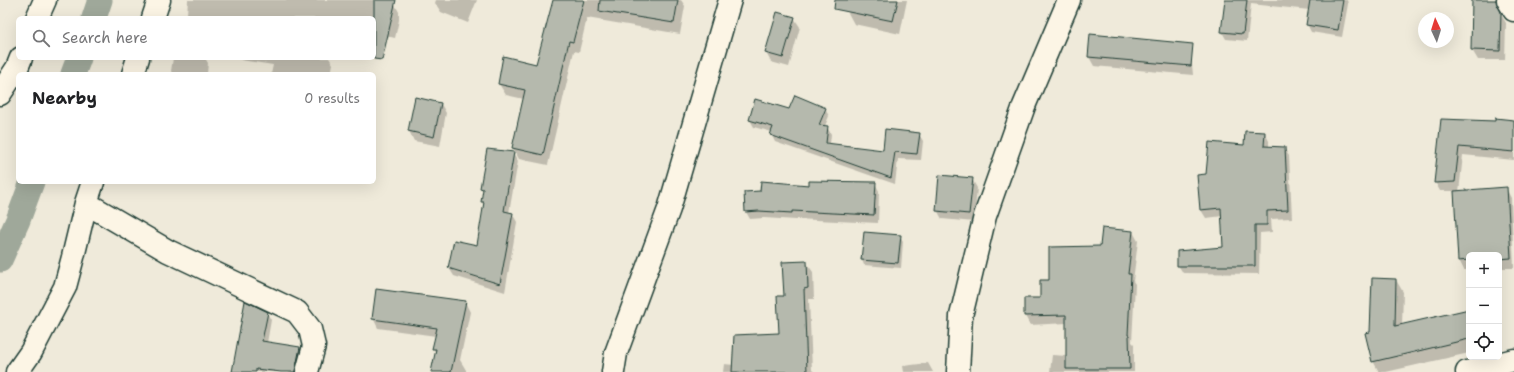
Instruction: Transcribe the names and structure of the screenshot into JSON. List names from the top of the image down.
{
  "north": "top",
  "page": {
    "search": "Search here",
    "heading": ["Nearby", "0 results"],
    "map_buttons": ["+", "−"]
  }
}
